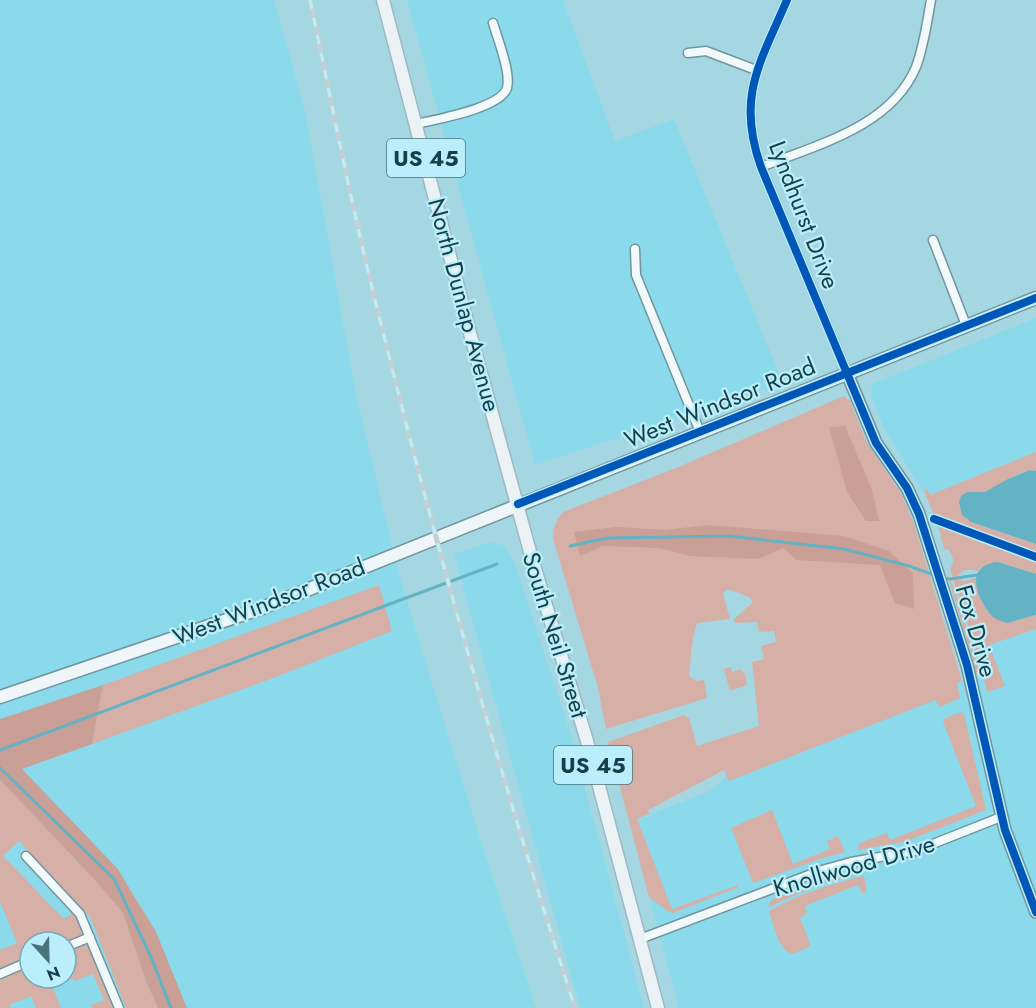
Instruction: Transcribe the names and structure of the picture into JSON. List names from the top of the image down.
{
  "streets": {
    "main road": [
      "US 45",
      "North Dunlap Avenue",
      "West Windsor Road",
      "South Neil Street"
    ],
    "street": ["Lyndhurst Drive", "Fox Drive", "Knollwood Drive"]
  },
  "crossings": [
    ["Lyndhurst Drive", "West Windsor Road"],
    ["Lyndhurst Drive", "Fox Drive"],
    ["North Dunlap Avenue", "West Windsor Road"],
    ["North Dunlap Avenue", "South Neil Street"],
    ["West Windsor Road", "Fox Drive"],
    ["West Windsor Road", "South Neil Street"],
    ["Fox Drive", "Knollwood Drive"],
    ["South Neil Street", "Knollwood Drive"]
  ],
  "north": "bottom"
}
